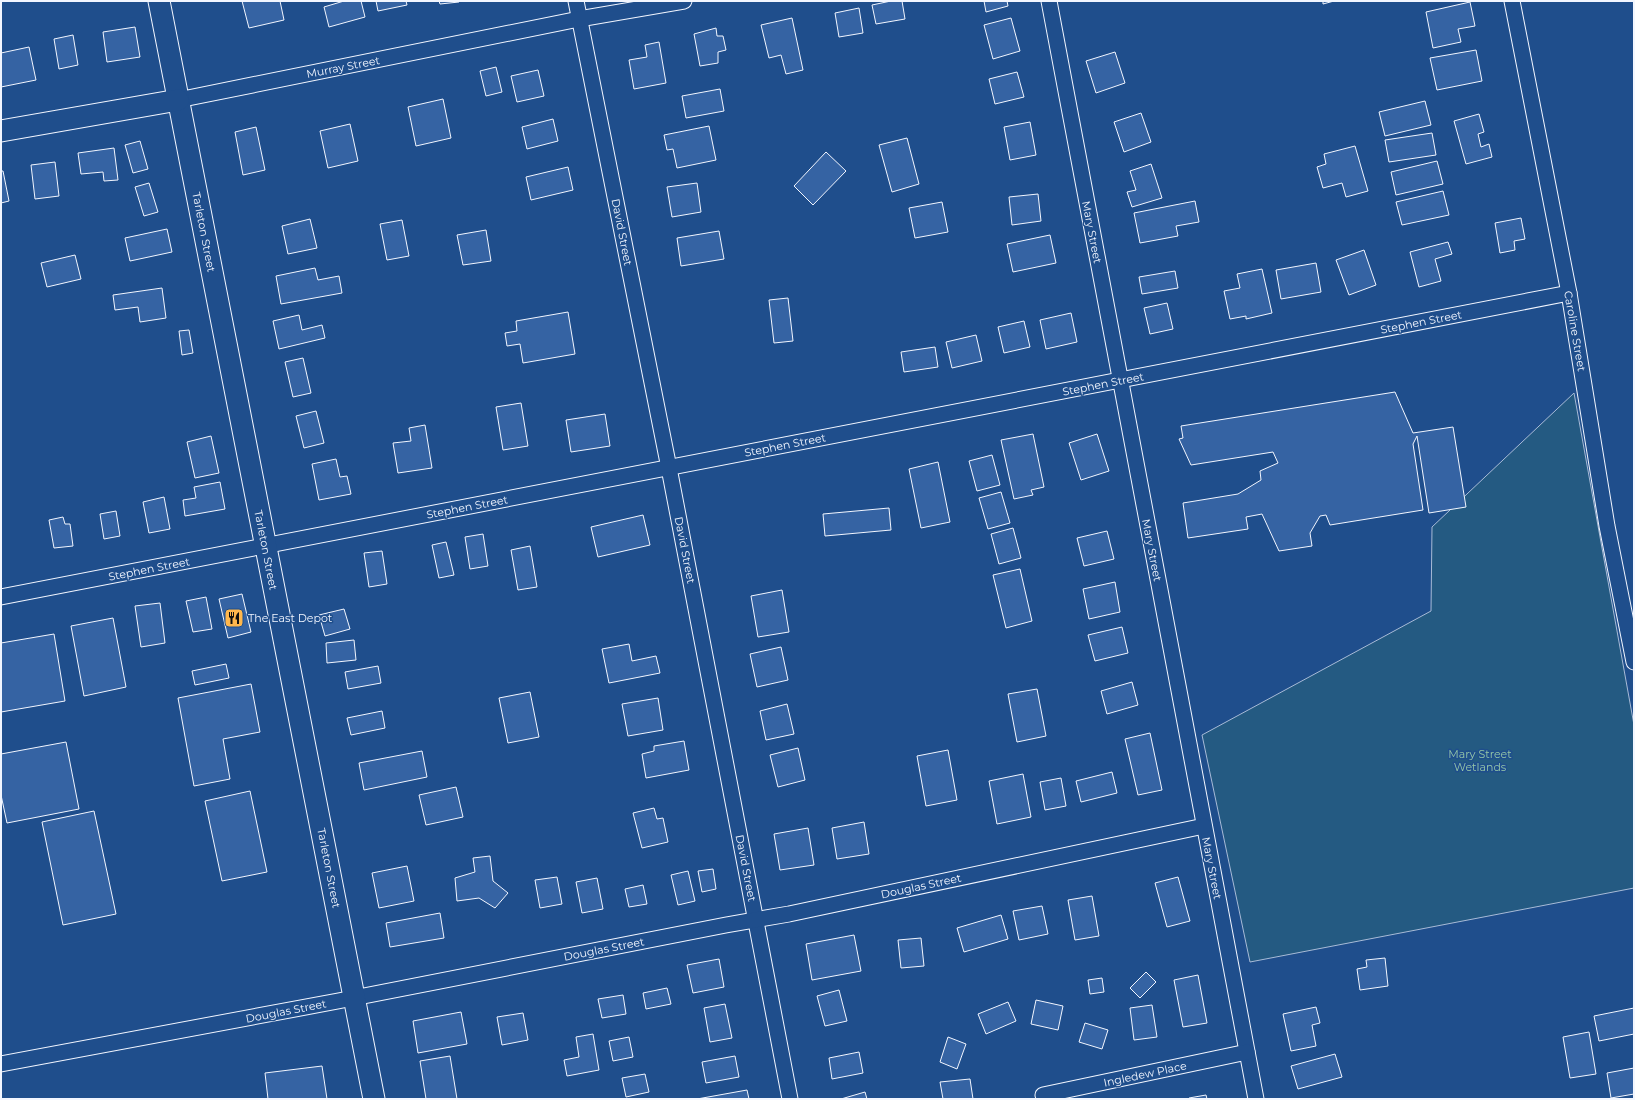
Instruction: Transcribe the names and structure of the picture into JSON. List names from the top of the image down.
{
  "streets": {
    "main road": ["Murray Street", "Tarleton Street"],
    "street": [
      "David Street",
      "Mary Street",
      "Stephen Street",
      "Caroline Street",
      "Douglas Street",
      "Ingledew Place"
    ]
  },
  "crossings": [
    ["Murray Street", "Tarleton Street"],
    ["Murray Street", "David Street"],
    ["Tarleton Street", "Stephen Street"],
    ["Tarleton Street", "Douglas Street"],
    ["David Street", "Stephen Street"],
    ["David Street", "Douglas Street"],
    ["Mary Street", "Stephen Street"],
    ["Mary Street", "Douglas Street"],
    ["Mary Street", "Ingledew Place"],
    ["Stephen Street", "Caroline Street"]
  ],
  "parks": ["Mary Street Wetlands"],
  "places": {
    "restaurant": ["The East Depot"]
  }
}
